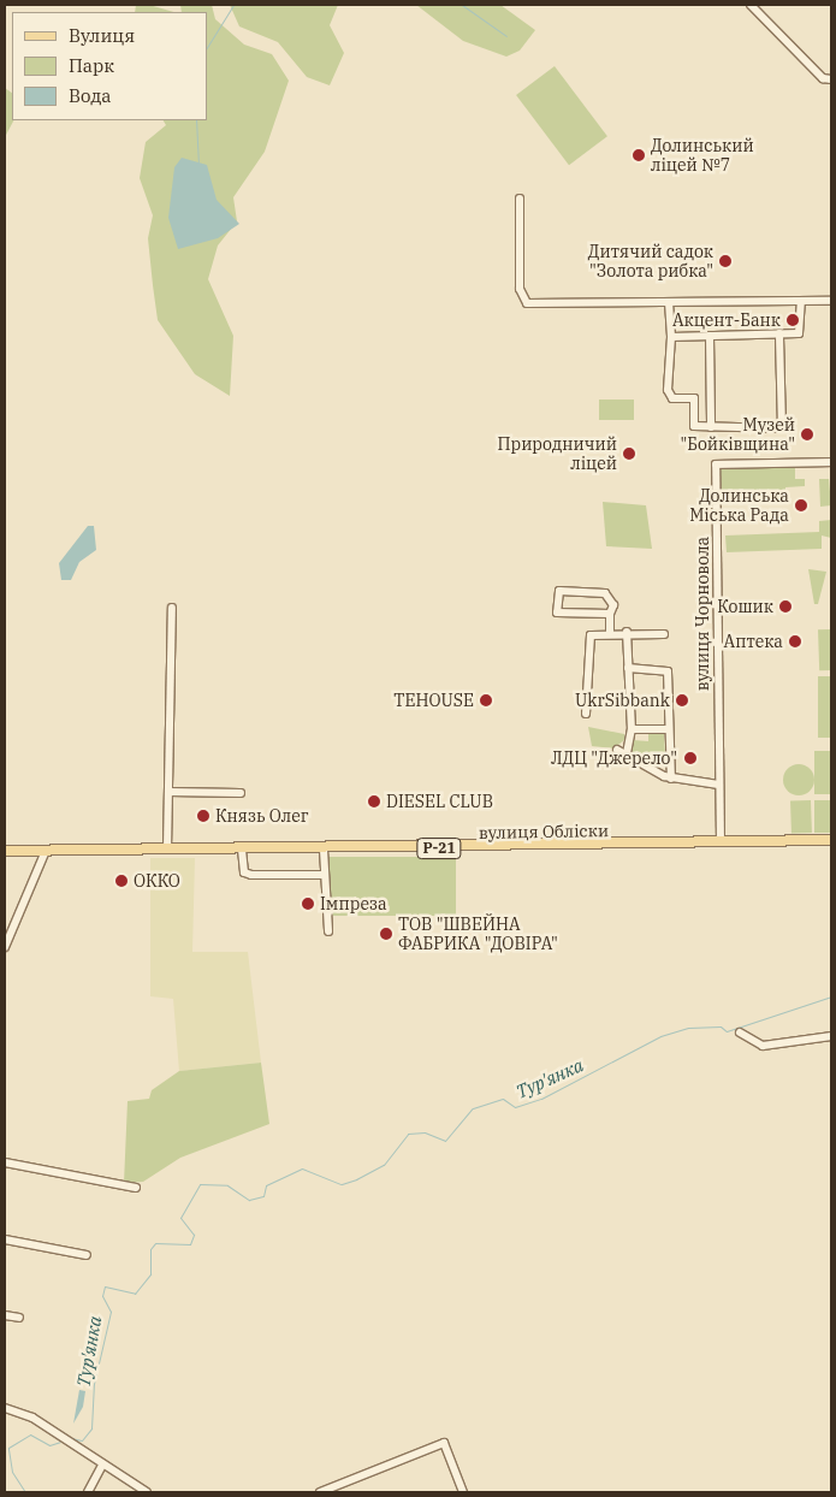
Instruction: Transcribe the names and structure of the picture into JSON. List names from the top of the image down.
{
  "streets": {
    "main road": ["вулиця Обліски", "Р-21"],
    "street": ["вулиця Чорновола"]
  },
  "crossings": [
    ["вулиця Чорновола", "вулиця Обліски"]
  ],
  "water": ["Тур'янка"],
  "places": [
    "Долинський ліцей №7",
    "Дитячий садок \"Золота рибка\"",
    "Акцент-Банк",
    "Музей \"Бойківщина\"",
    "Природничий ліцей",
    "Долинська Міська Рада",
    "Кошик",
    "Аптека",
    "TEHOUSE",
    "UkrSibbank",
    "ЛДЦ \"Джерело\"",
    "DIESEL CLUB",
    "Князь Олег",
    "ОККО",
    "Імпреза",
    "ТОВ \"ШВЕЙНА ФАБРИКА \"ДОВІРА\""
  ],
  "legend": ["Вулиця", "Парк", "Вода"]
}
